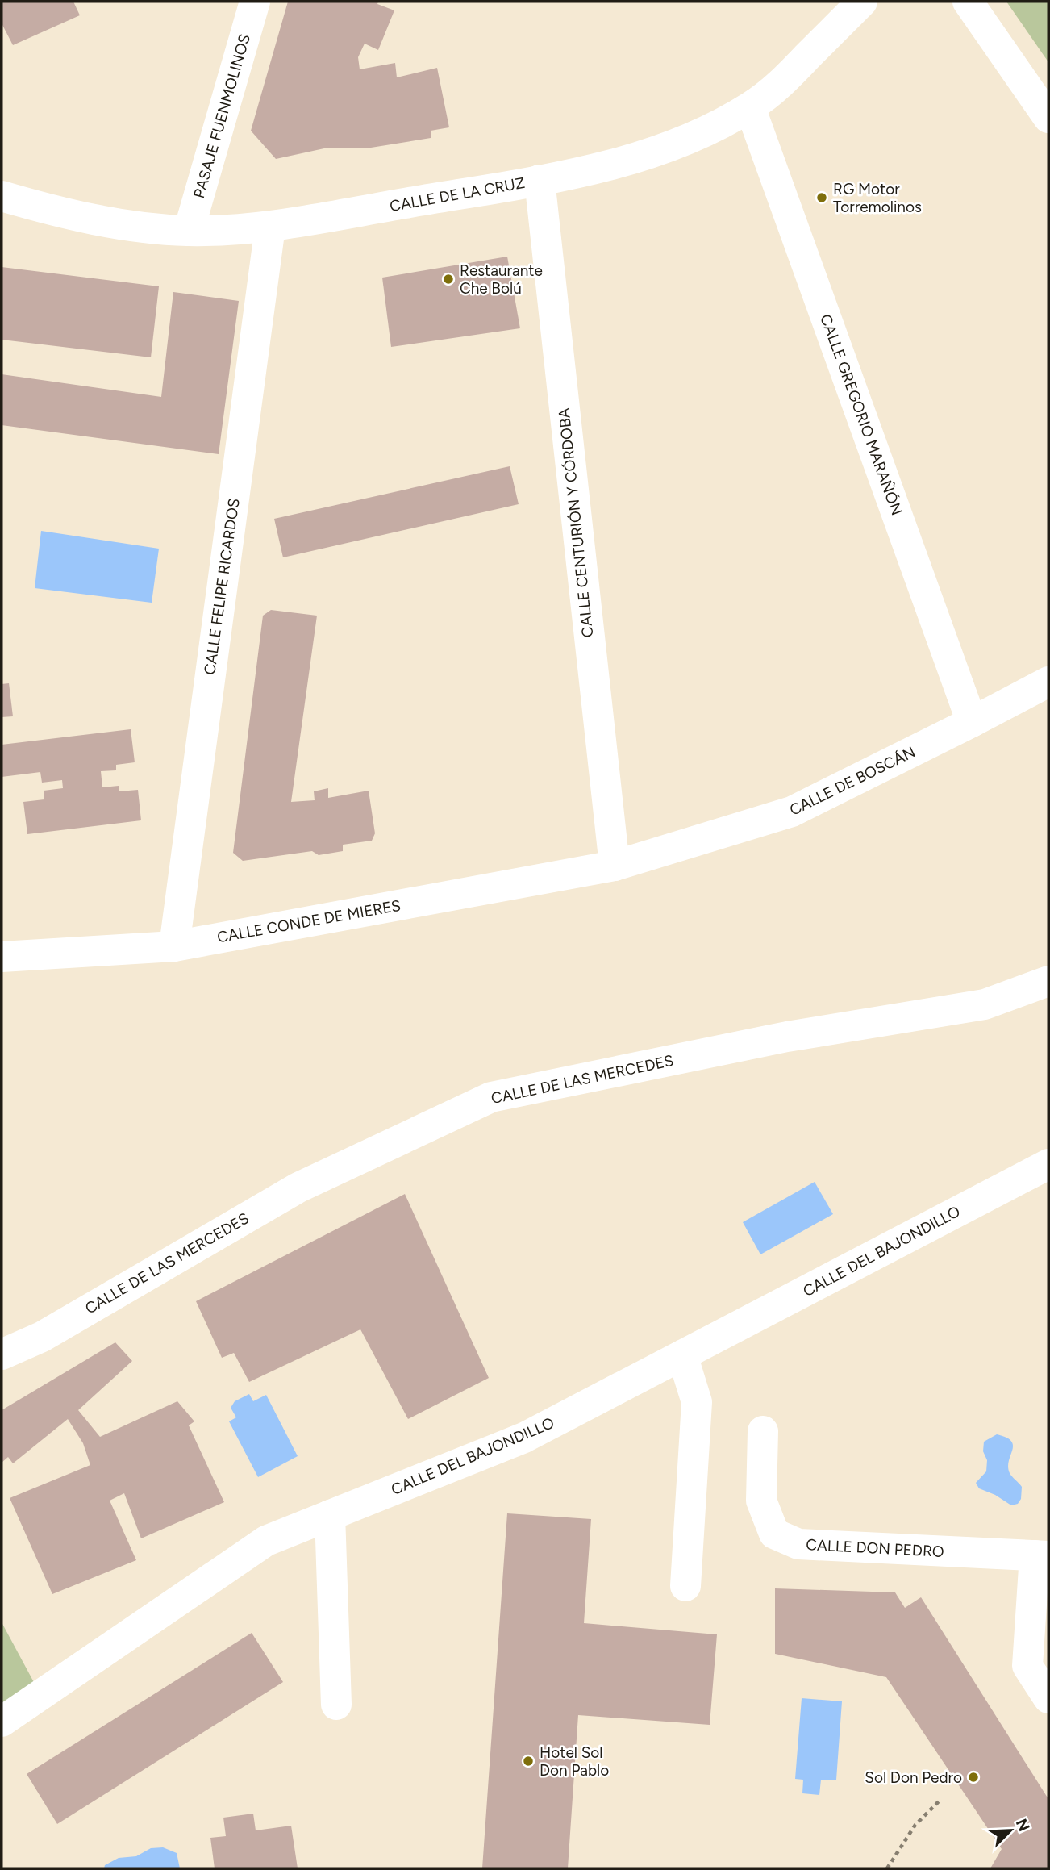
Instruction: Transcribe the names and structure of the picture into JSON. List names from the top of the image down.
{
  "streets": {
    "street": [
      "PASAJE FUENMOLINOS",
      "CALLE DE LA CRUZ",
      "CALLE GREGORIO MARAÑÓN",
      "CALLE CENTURIÓN Y CÓRDOBA",
      "CALLE FELIPE RICARDOS",
      "CALLE DE BOSCÁN",
      "CALLE CONDE DE MIERES",
      "CALLE DE LAS MERCEDES",
      "CALLE DEL BAJONDILLO",
      "CALLE DON PEDRO"
    ]
  },
  "crossings": [
    ["PASAJE FUENMOLINOS", "CALLE DE LA CRUZ"],
    ["CALLE DE LA CRUZ", "CALLE GREGORIO MARAÑÓN"],
    ["CALLE DE LA CRUZ", "CALLE CENTURIÓN Y CÓRDOBA"],
    ["CALLE DE LA CRUZ", "CALLE FELIPE RICARDOS"],
    ["CALLE GREGORIO MARAÑÓN", "CALLE DE BOSCÁN"],
    ["CALLE CENTURIÓN Y CÓRDOBA", "CALLE DE BOSCÁN"],
    ["CALLE CENTURIÓN Y CÓRDOBA", "CALLE CONDE DE MIERES"],
    ["CALLE FELIPE RICARDOS", "CALLE CONDE DE MIERES"],
    ["CALLE DE BOSCÁN", "CALLE CONDE DE MIERES"]
  ],
  "places": [
    "RG Motor Torremolinos",
    "Restaurante Che Bolú",
    "Hotel Sol Don Pablo",
    "Sol Don Pedro"
  ],
  "north": "top right"
}
